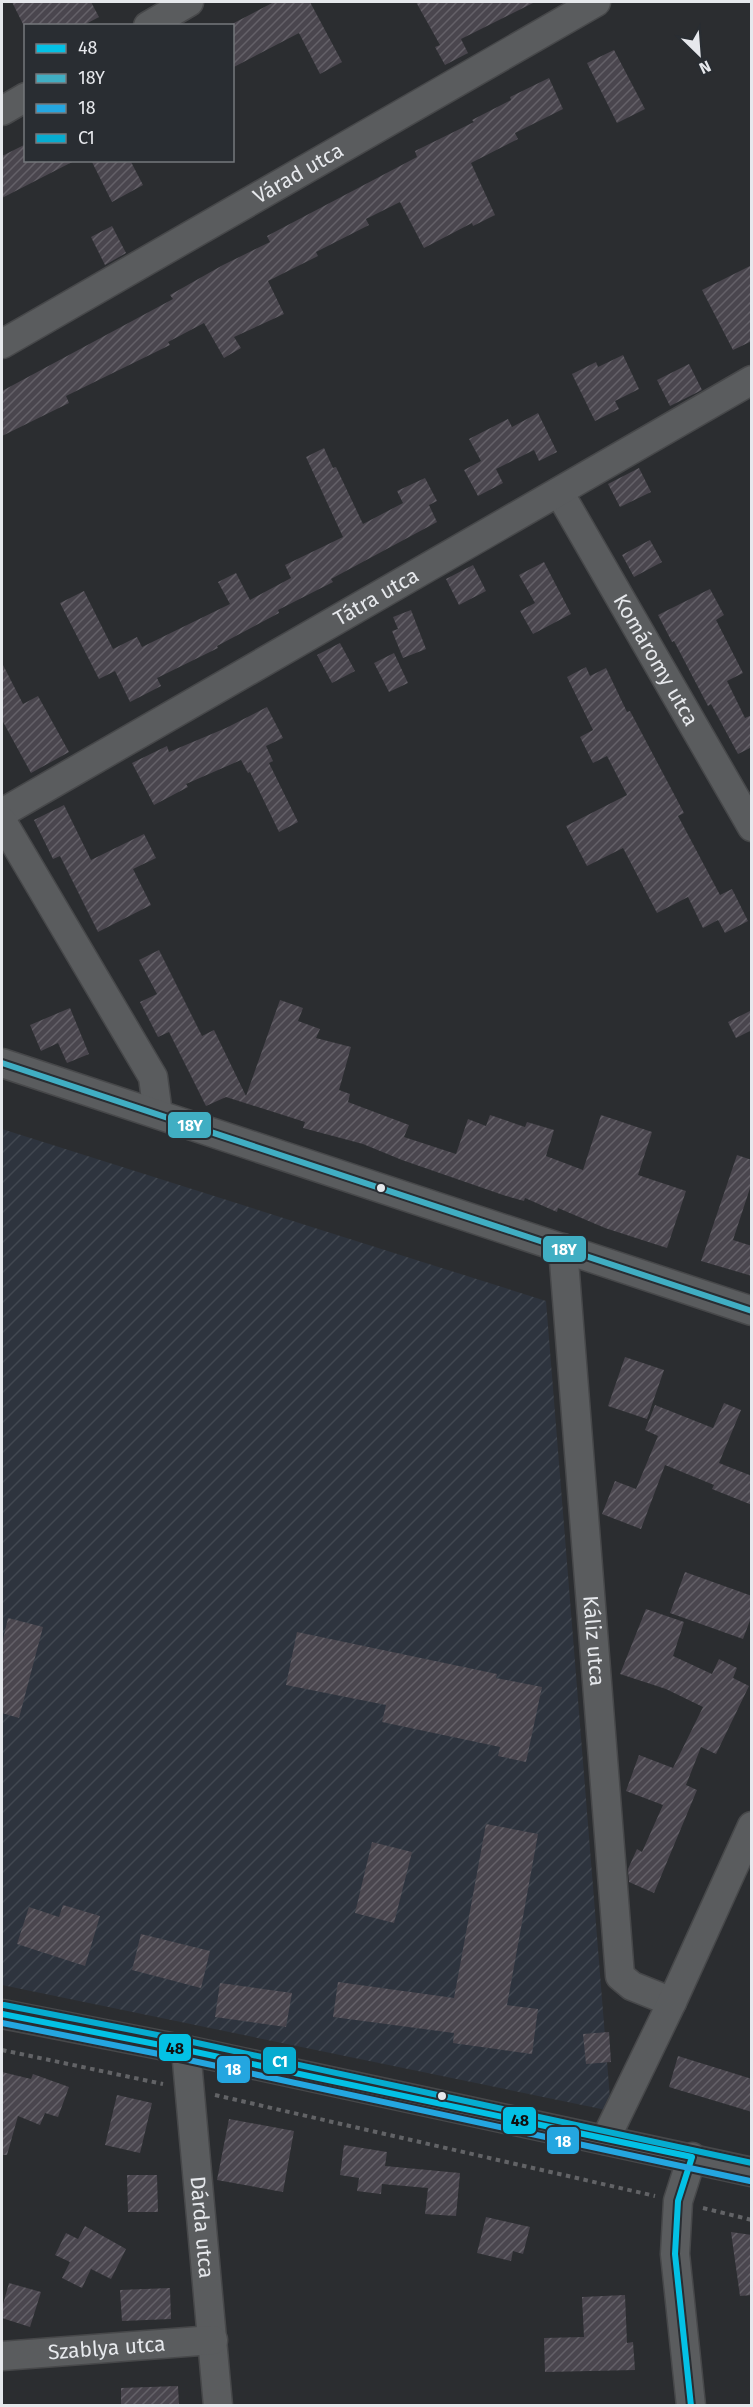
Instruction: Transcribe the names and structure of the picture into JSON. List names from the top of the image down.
{
  "streets": {
    "street": [
      "Várad utca",
      "Tátra utca",
      "Komáromy utca",
      "Káliz utca",
      "Dárda utca",
      "Szablya utca"
    ]
  },
  "crossings": [
    ["Tátra utca", "Komáromy utca"],
    ["Dárda utca", "Szablya utca"]
  ],
  "lines": [
    "transit line 18Y",
    "transit line C1",
    "transit line 48",
    "transit line 18"
  ],
  "legend": [
    "48",
    "18Y",
    "18",
    "C1"
  ],
  "north": "bottom right"
}
